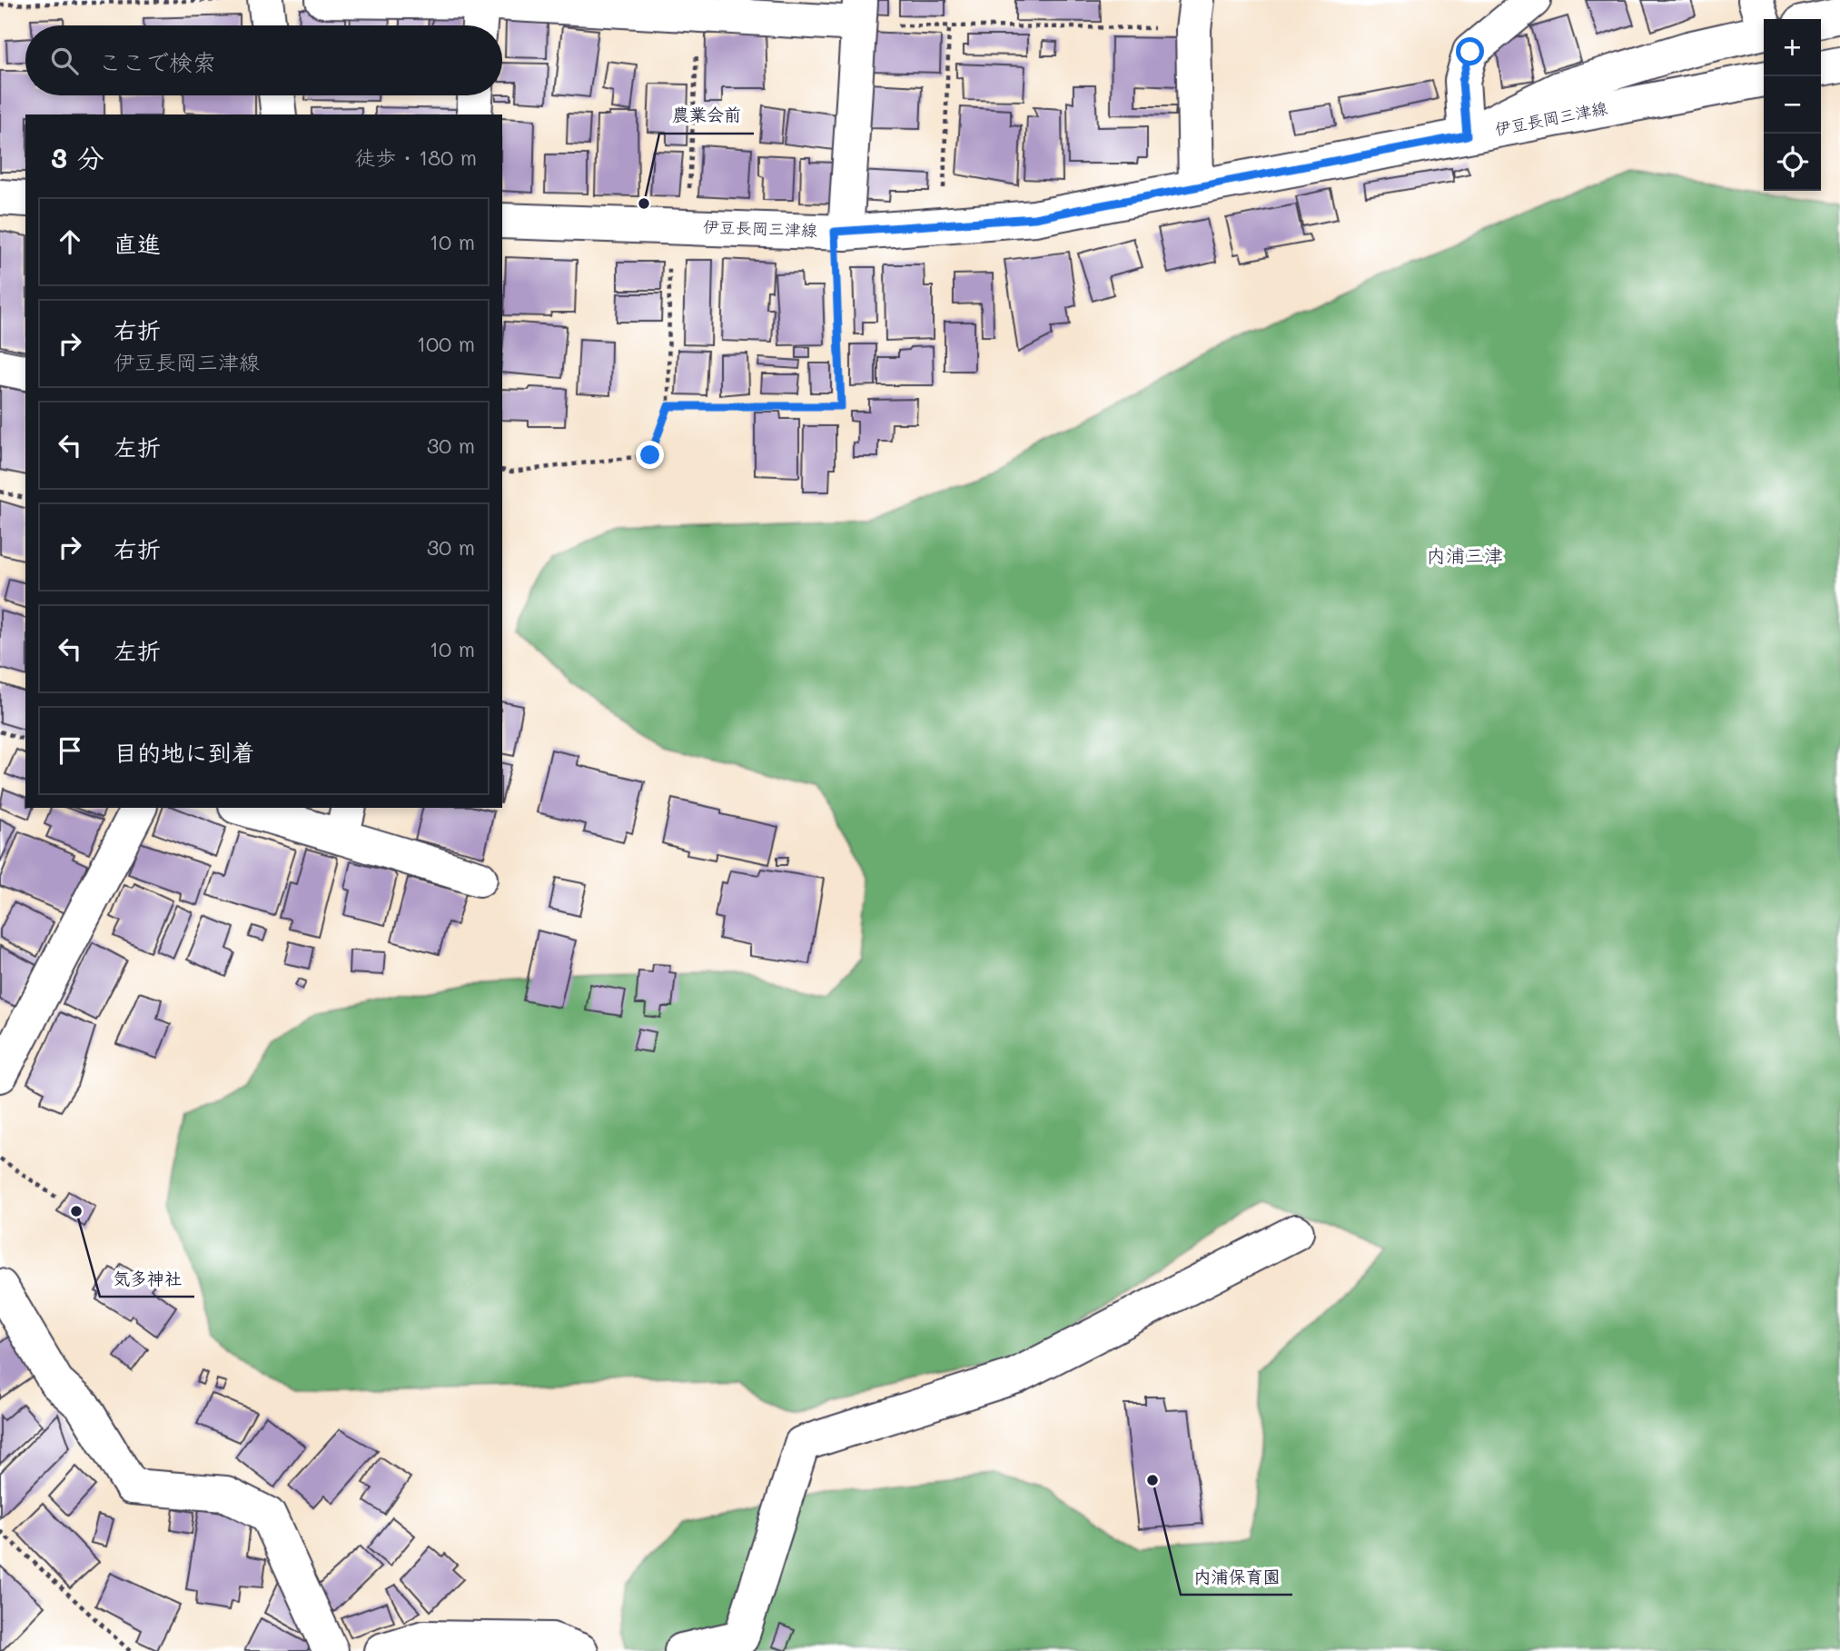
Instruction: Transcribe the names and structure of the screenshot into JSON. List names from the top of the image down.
{
  "streets": {
    "street": ["伊豆長岡三津線"]
  },
  "districts": ["内浦三津"],
  "places": ["農業会前", "気多神社", "内浦保育園"],
  "page": {
    "map_buttons": ["+", "−"],
    "search": "ここで検索",
    "heading": ["3 分", "徒歩 · 180 m"],
    "list": [
      ["直進", "10 m"],
      ["右折", "伊豆長岡三津線", "100 m"],
      ["左折", "30 m"],
      ["右折", "30 m"],
      ["左折", "10 m"],
      "目的地に到着"
    ]
  }
}
